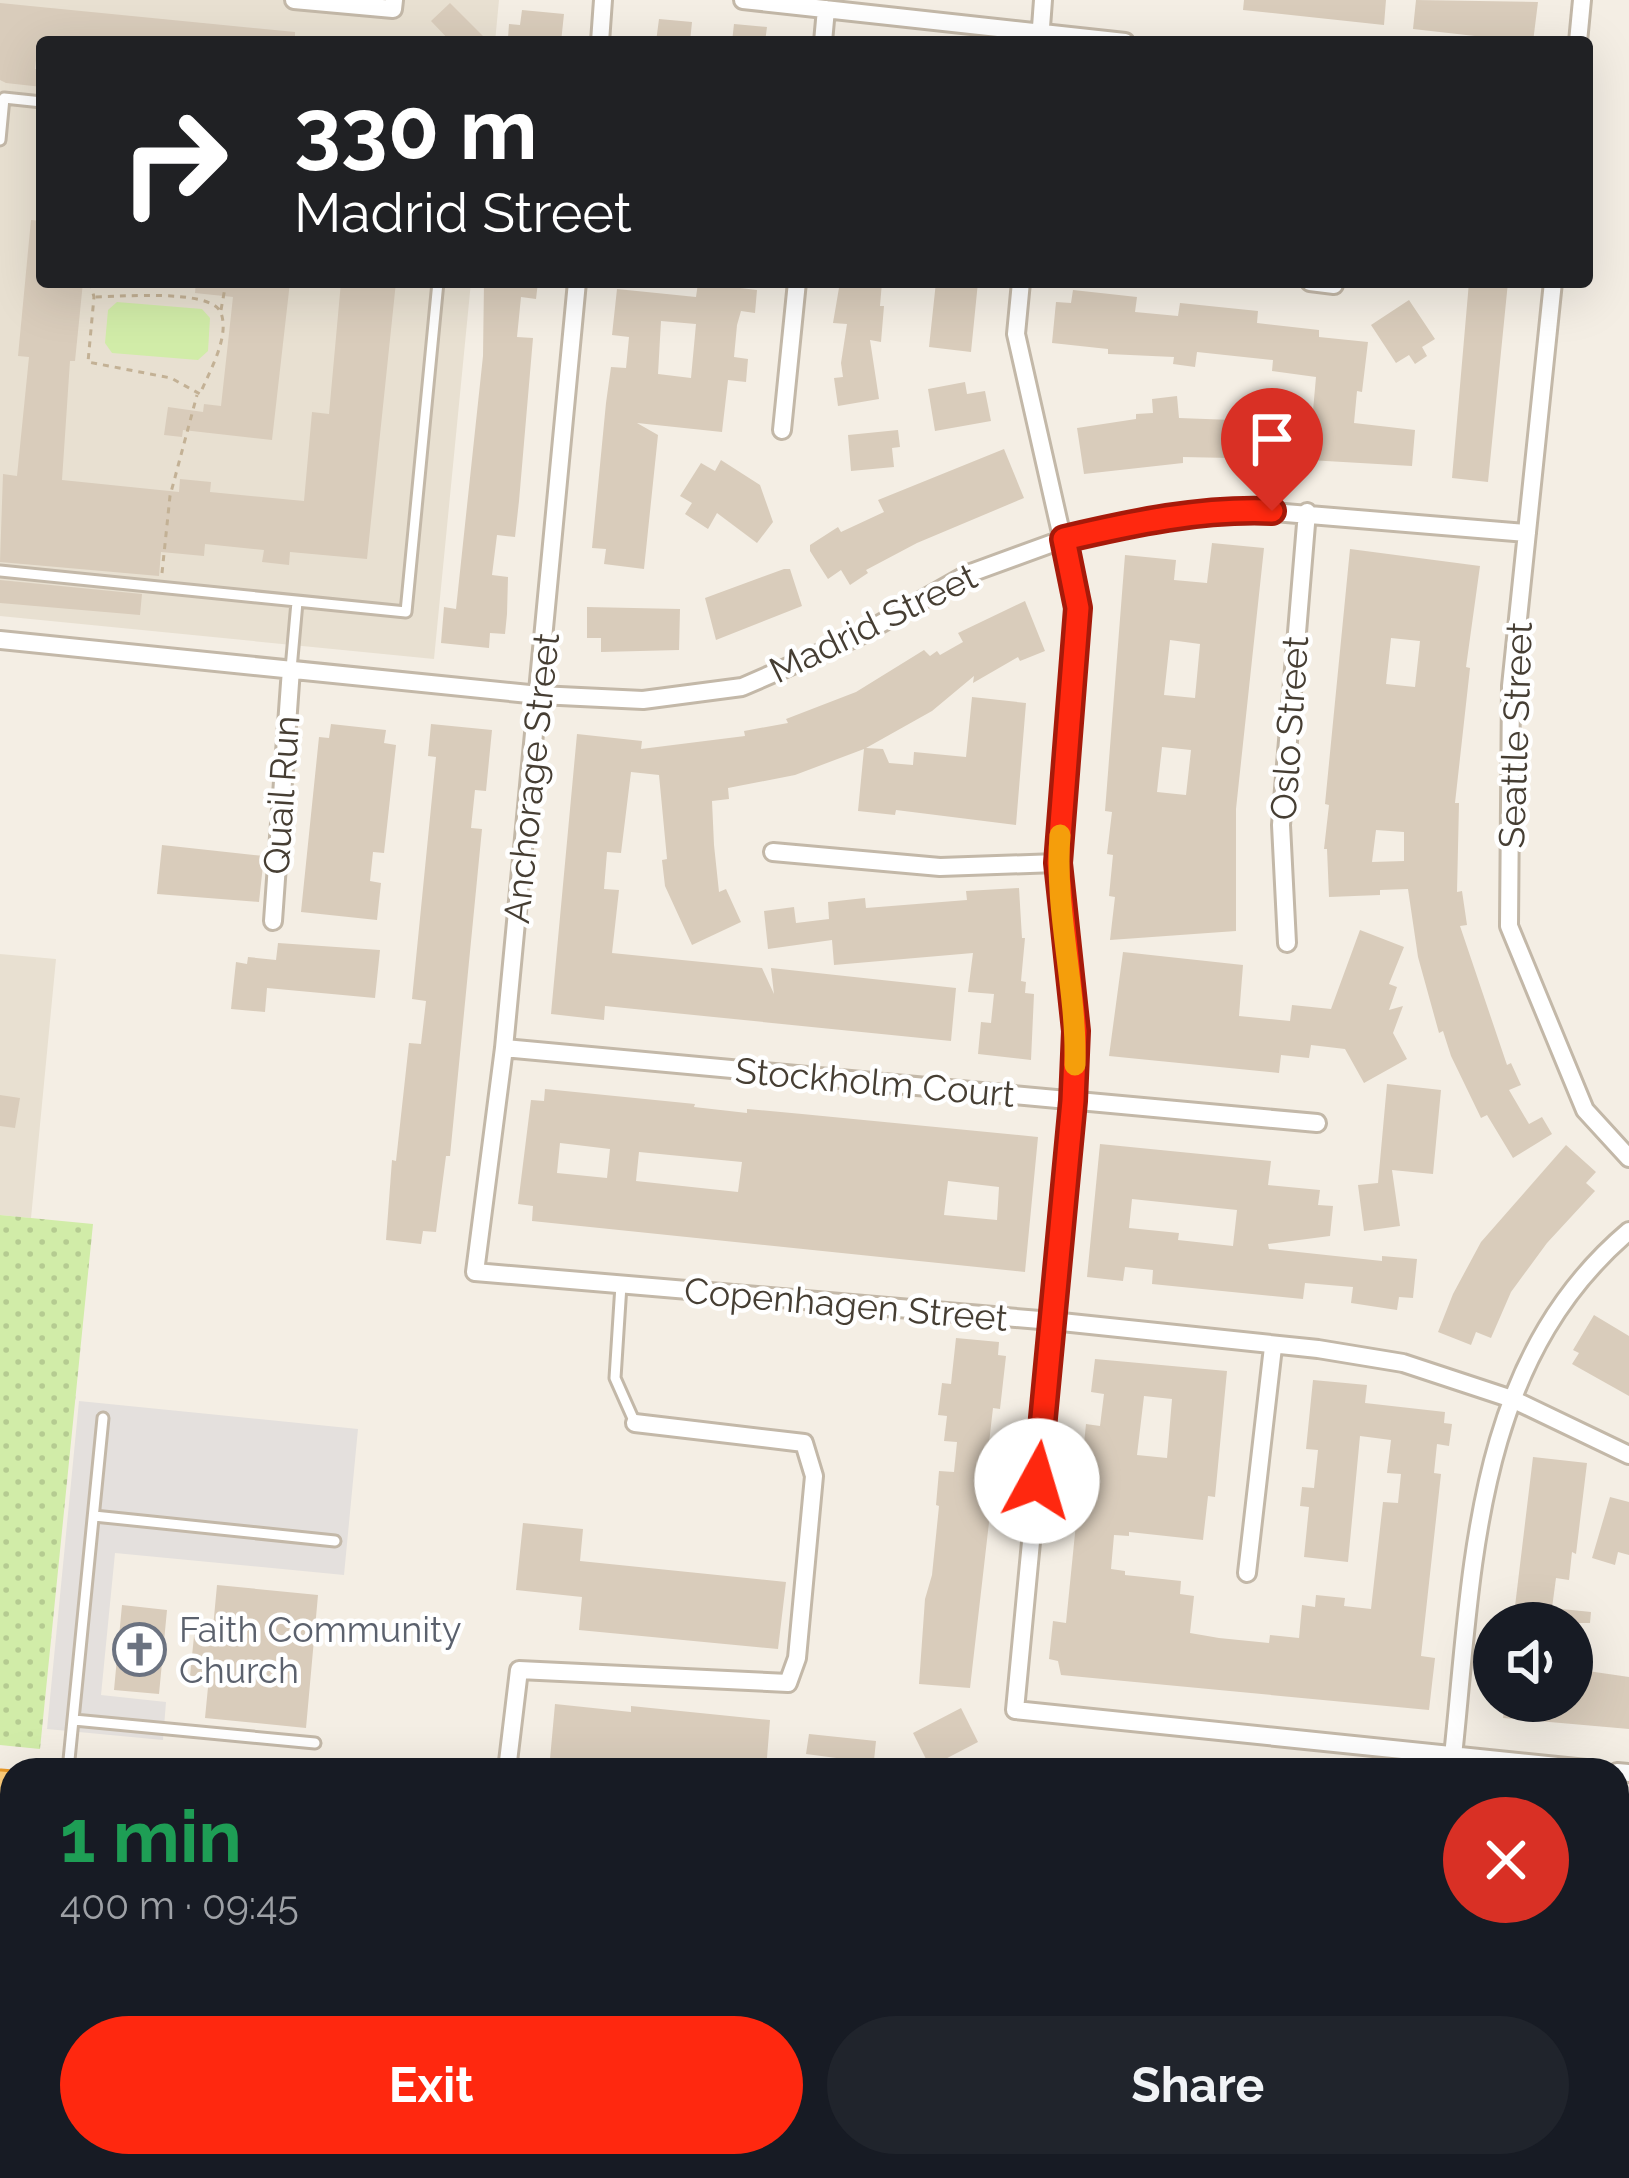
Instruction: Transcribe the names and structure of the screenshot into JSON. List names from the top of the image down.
{
  "streets": {
    "street": [
      "Madrid Street",
      "Oslo Street",
      "Seattle Street",
      "Anchorage Street",
      "Quail Run",
      "Stockholm Court",
      "Copenhagen Street"
    ]
  },
  "crossings": [
    ["Madrid Street", "Oslo Street"],
    ["Madrid Street", "Seattle Street"],
    ["Madrid Street", "Anchorage Street"],
    ["Madrid Street", "Quail Run"],
    ["Anchorage Street", "Stockholm Court"],
    ["Anchorage Street", "Copenhagen Street"]
  ],
  "places": {
    "church": ["Faith Community Church"]
  },
  "page": {
    "turn": ["330 m", "Madrid Street"],
    "heading": ["1 min", "400 m · 09:45"],
    "buttons": ["Exit", "Share"]
  }
}
